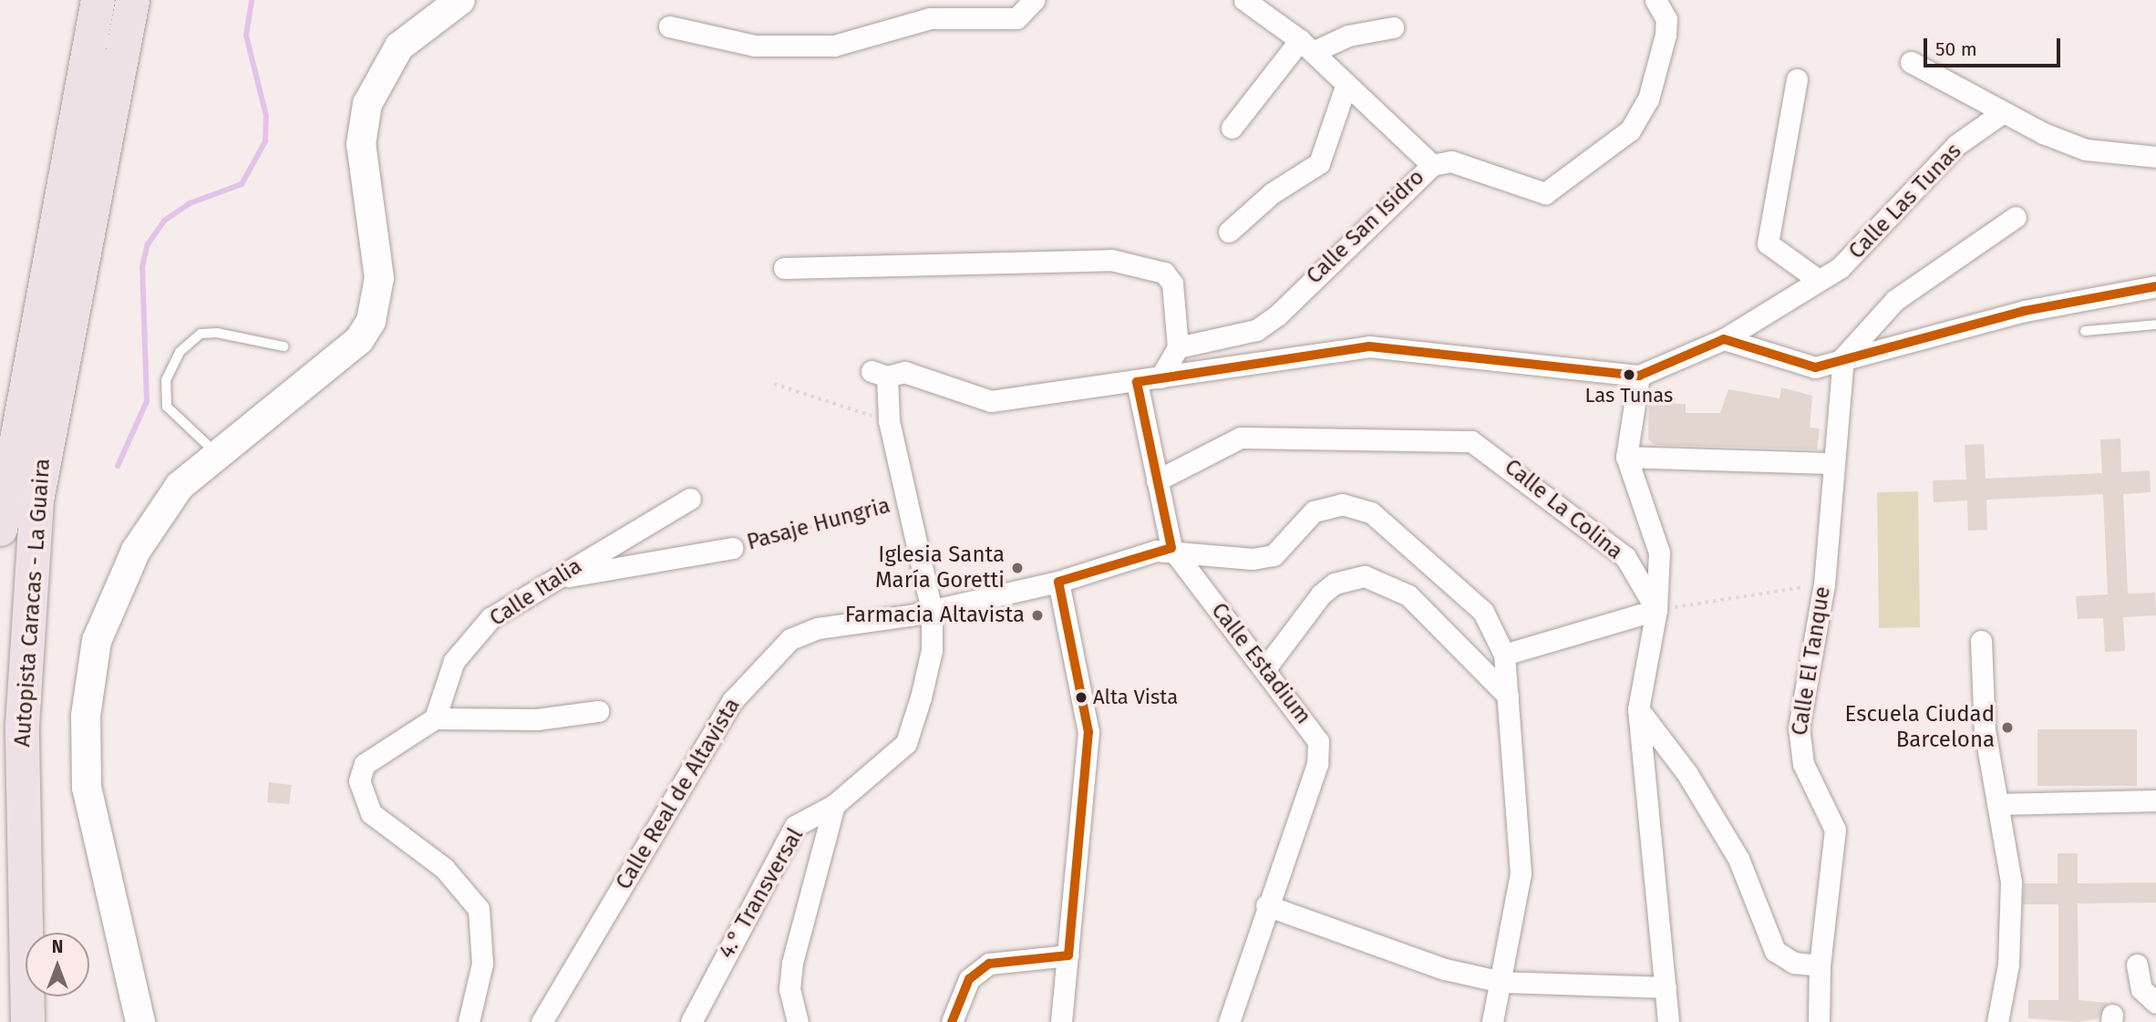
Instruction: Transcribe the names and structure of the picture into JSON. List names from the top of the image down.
{
  "streets": {
    "highway": ["Autopista Caracas - La Guaira"],
    "street": [
      "Calle Las Tunas",
      "Calle San Isidro",
      "Calle La Colina",
      "Calle Italia",
      "Calle El Tanque",
      "Calle Estadium",
      "Calle Real de Altavista",
      "4.° Transversal"
    ],
    "path": ["Pasaje Hungria"]
  },
  "crossings": [
    ["Calle Las Tunas", "Calle Estadium"],
    ["Calle Las Tunas", "4.° Transversal"],
    ["Calle La Colina", "Calle Estadium"],
    ["Pasaje Hungria", "4.° Transversal"],
    ["Calle Estadium", "Calle Real de Altavista"],
    ["Calle Real de Altavista", "4.° Transversal"]
  ],
  "places": [
    "Las Tunas",
    "Iglesia Santa María Goretti",
    "Farmacia Altavista",
    "Alta Vista",
    "Escuela Ciudad Barcelona"
  ],
  "scale_bar": "50 m",
  "north": "top"
}
